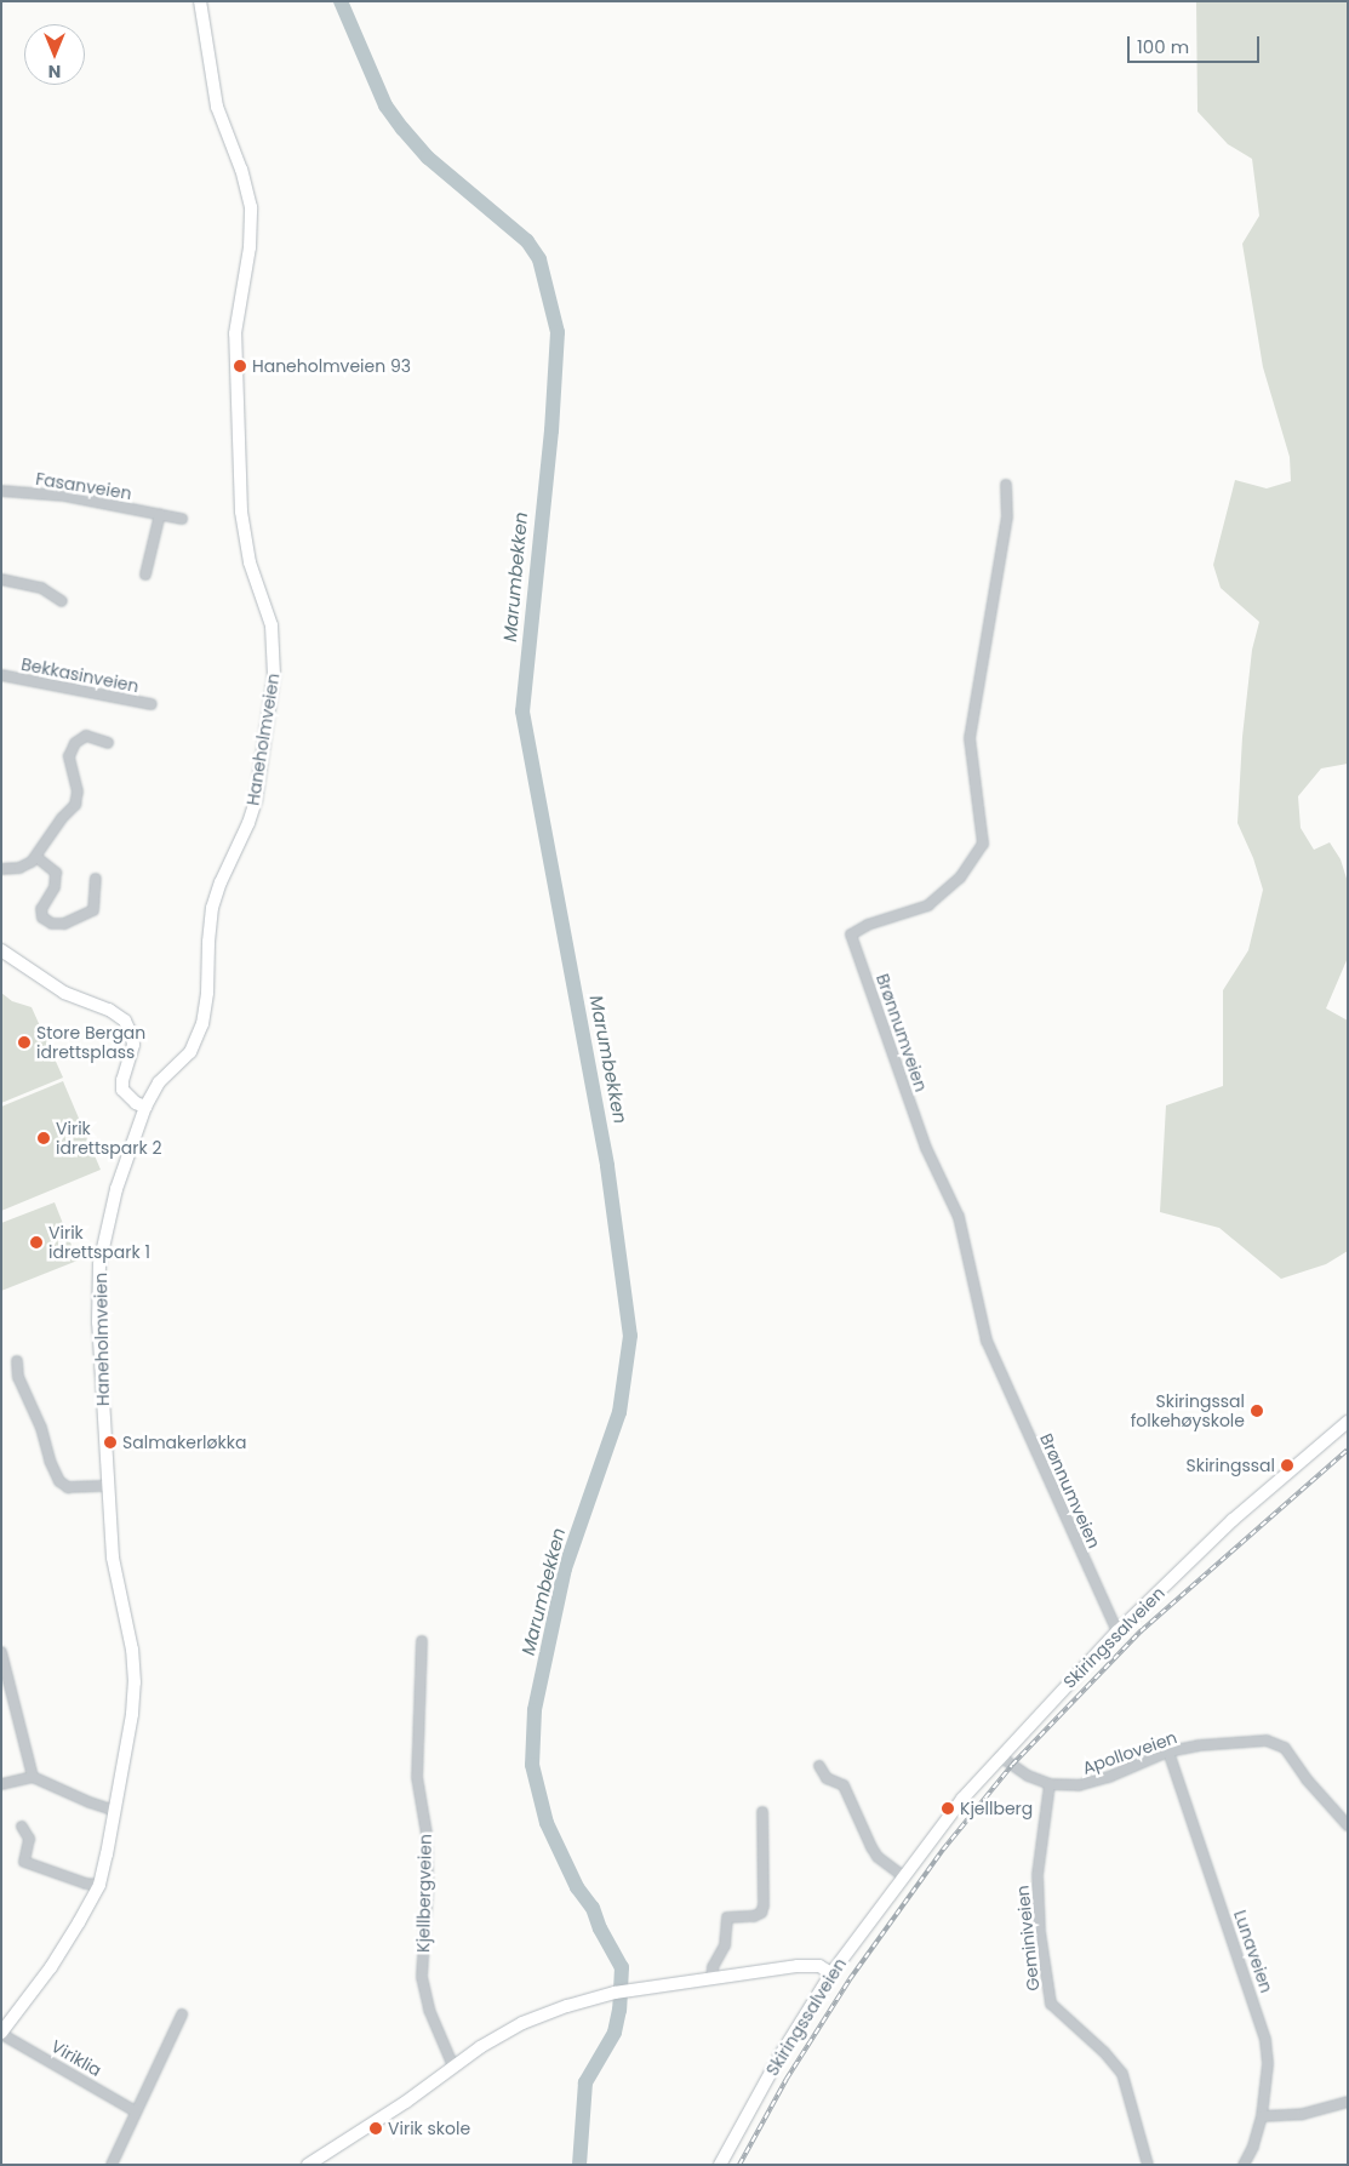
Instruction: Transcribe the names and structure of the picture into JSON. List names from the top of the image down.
{
  "streets": {
    "main road": ["Haneholmveien", "Skiringssalveien"],
    "street": [
      "Fasanveien",
      "Bekkasinveien",
      "Brønnumveien",
      "Apolloveien",
      "Kjellbergveien",
      "Geminiveien",
      "Lunaveien",
      "Viriklia"
    ]
  },
  "crossings": [
    ["Haneholmveien", "Viriklia"],
    ["Brønnumveien", "Skiringssalveien"],
    ["Skiringssalveien", "Apolloveien"],
    ["Apolloveien", "Geminiveien"],
    ["Apolloveien", "Lunaveien"]
  ],
  "water": ["Marumbekken"],
  "places": [
    "Haneholmveien 93",
    "Store Bergan idrettsplass",
    "Virik idrettspark 2",
    "Virik idrettspark 1",
    "Skiringssal folkehøyskole",
    "Salmakerløkka",
    "Skiringssal",
    "Kjellberg",
    "Virik skole"
  ],
  "scale_bar": "100 m",
  "north": "bottom"
}
